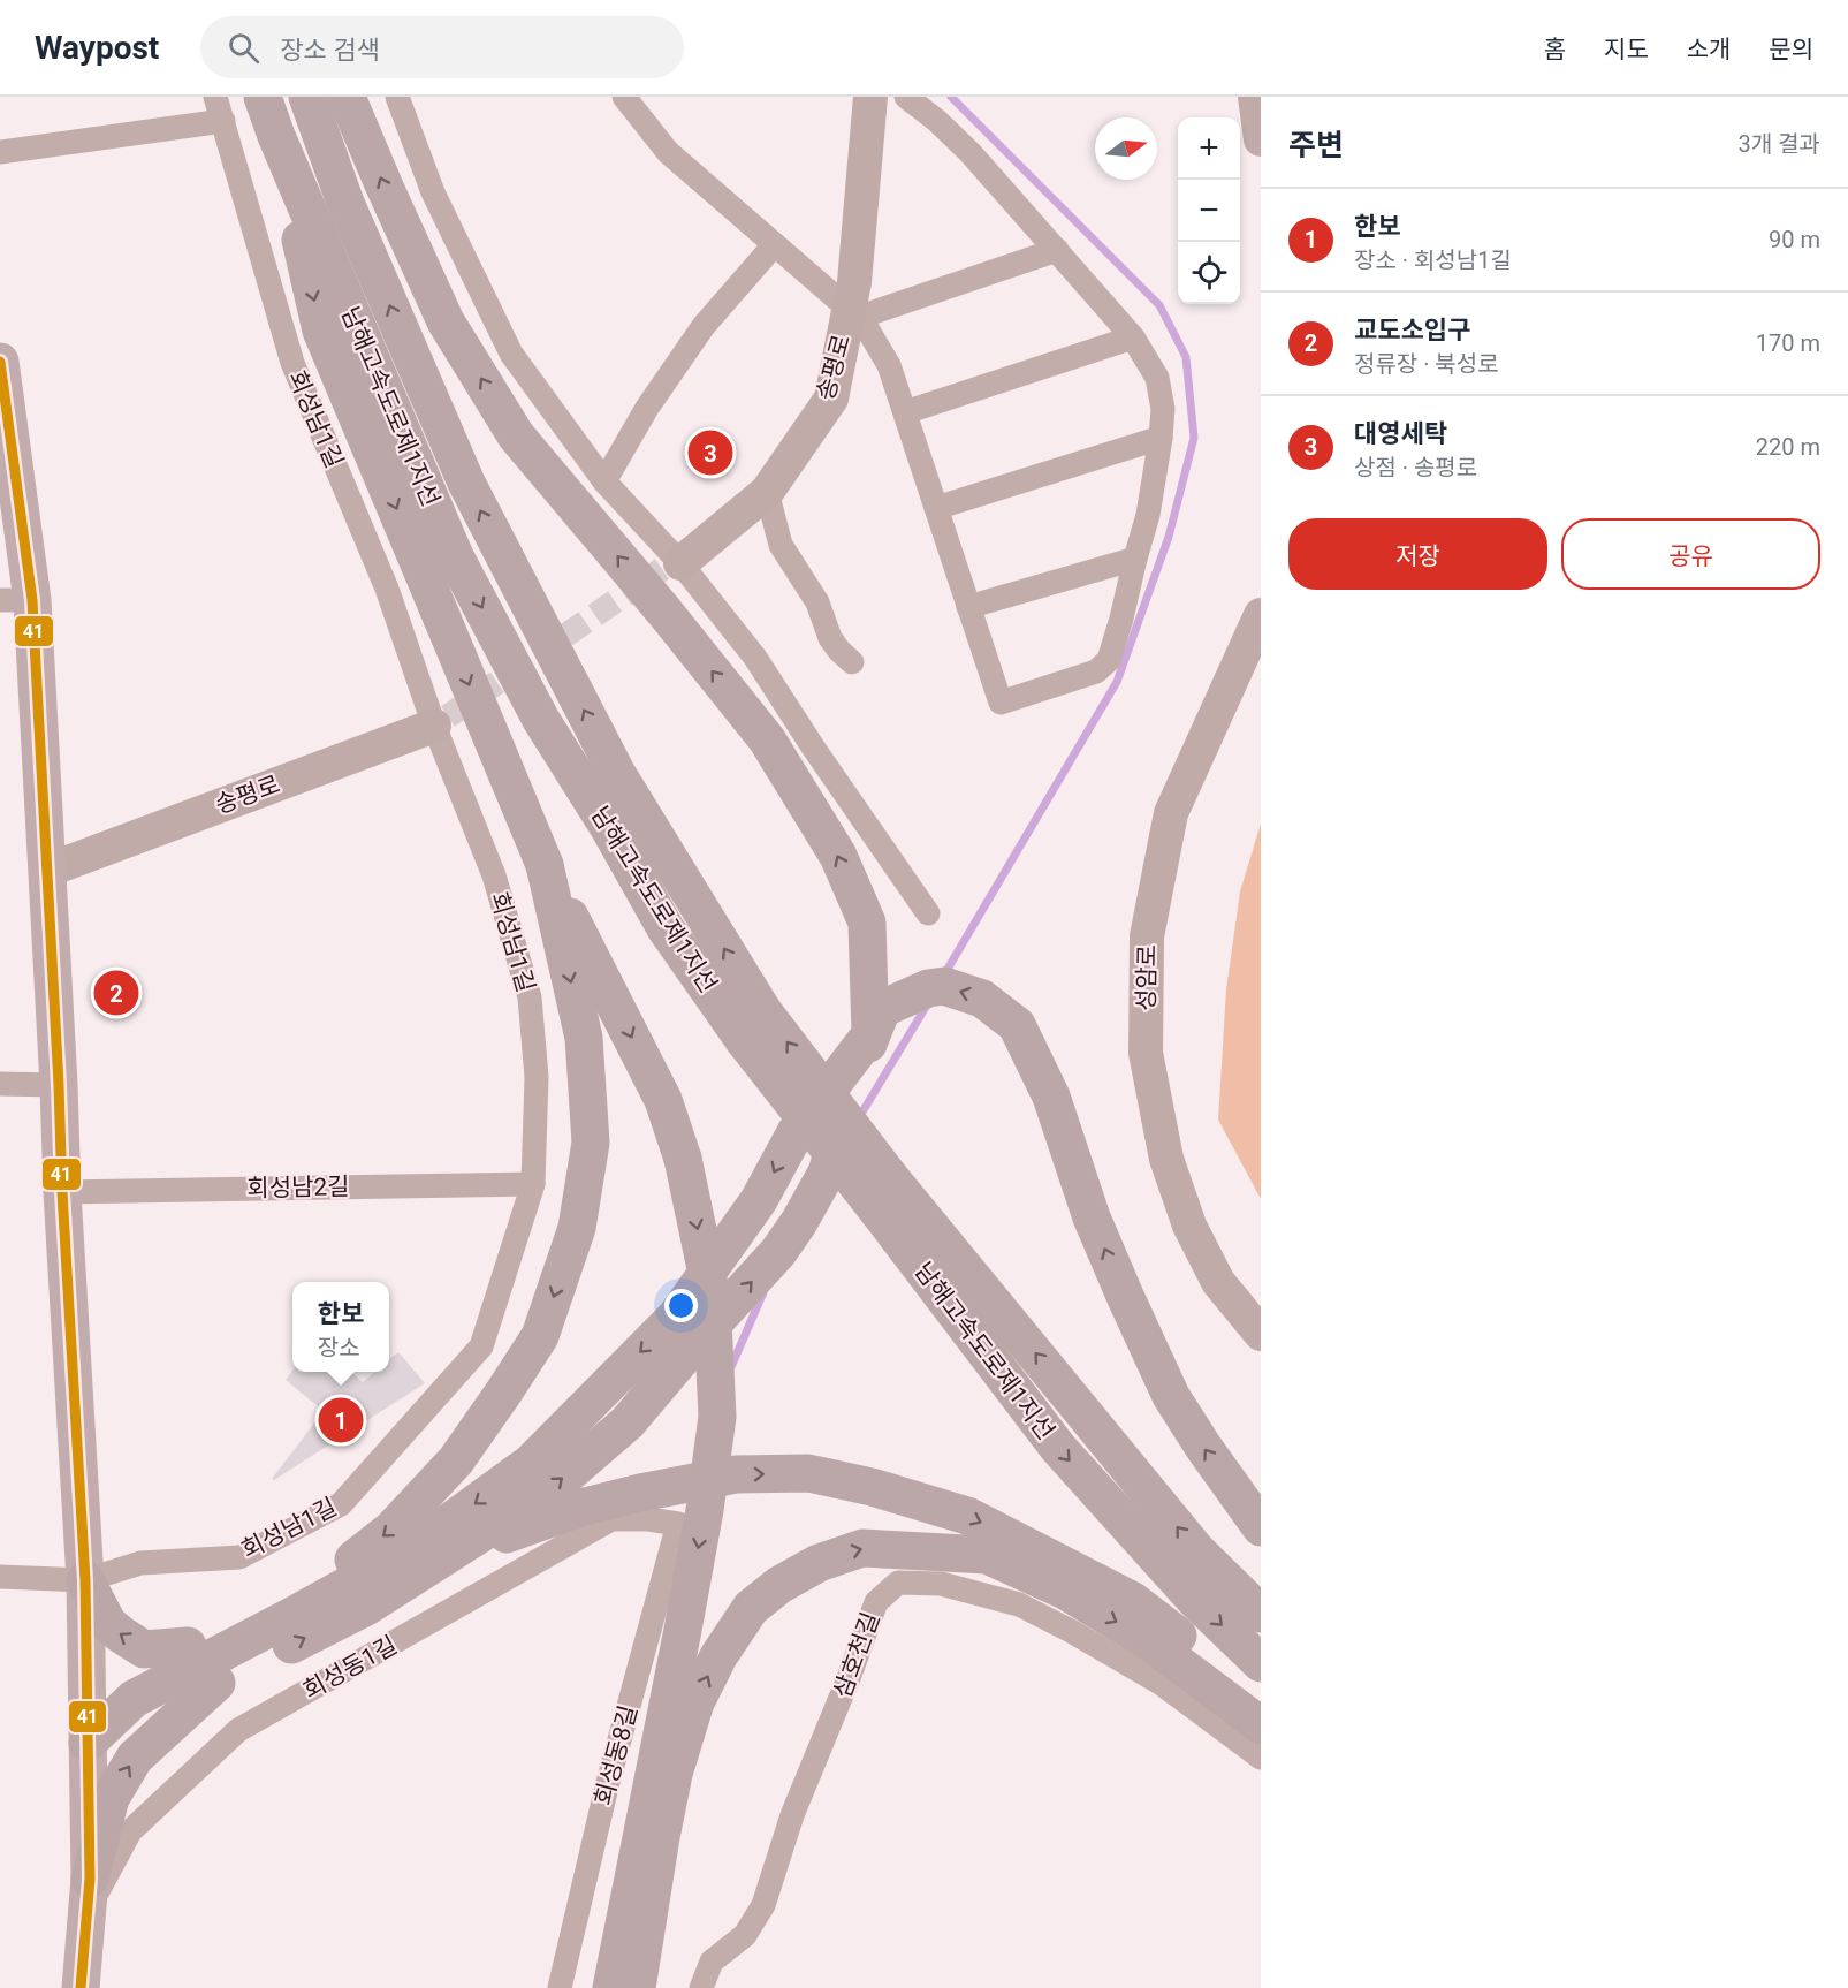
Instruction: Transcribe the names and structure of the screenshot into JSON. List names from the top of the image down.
{
  "streets": {
    "highway": ["남해고속도로제1지선"],
    "main road": ["송평로", "성암로"],
    "street": [
      "회성남1길",
      "회성남2길",
      "삼호천길",
      "회성동1길",
      "회성동8길"
    ]
  },
  "crossings": [
    ["송평로", "회성남1길"],
    ["회성남1길", "회성남2길"],
    ["회성동1길", "회성동8길"]
  ],
  "lines": ["transit line 41"],
  "north": "right",
  "page": {
    "header": "Waypost",
    "search": "장소 검색",
    "nav": [
      "홈",
      "지도",
      "소개",
      "문의"
    ],
    "heading": ["주변", "3개 결과"],
    "map_buttons": ["+", "−"],
    "list": [
      {
        "mark": "1",
        "name": "한보",
        "note": "장소 · 회성남1길",
        "value": "90 m"
      },
      {
        "mark": "2",
        "name": "교도소입구",
        "note": "정류장 · 북성로",
        "value": "170 m"
      },
      {
        "mark": "3",
        "name": "대영세탁",
        "note": "상점 · 송평로",
        "value": "220 m"
      }
    ],
    "pins": ["3", "2", "1"],
    "buttons": ["저장", "공유"],
    "popup": ["한보", "장소"]
  }
}
